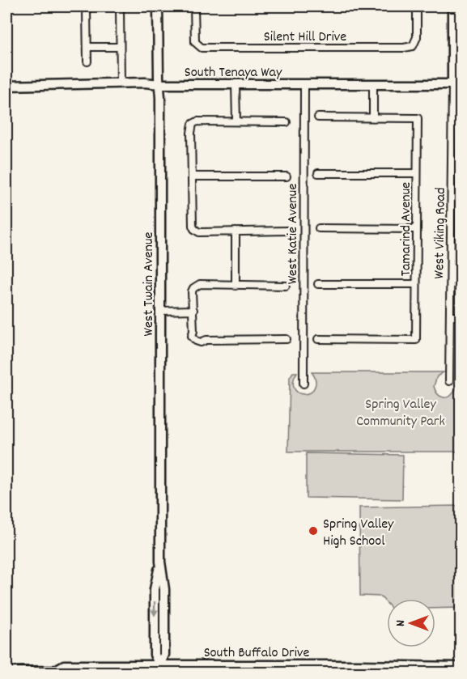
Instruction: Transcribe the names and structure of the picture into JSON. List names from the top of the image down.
{
  "streets": {
    "street": [
      "Silent Hill Drive",
      "South Tenaya Way",
      "Tamarind Avenue",
      "West Viking Road",
      "West Katie Avenue",
      "West Twain Avenue",
      "South Buffalo Drive"
    ]
  },
  "crossings": [
    ["South Tenaya Way", "West Viking Road"],
    ["South Tenaya Way", "West Katie Avenue"],
    ["South Tenaya Way", "West Twain Avenue"],
    ["West Twain Avenue", "South Buffalo Drive"]
  ],
  "parks": ["Spring Valley Community Park"],
  "places": ["Spring Valley High School"],
  "north": "left"
}
